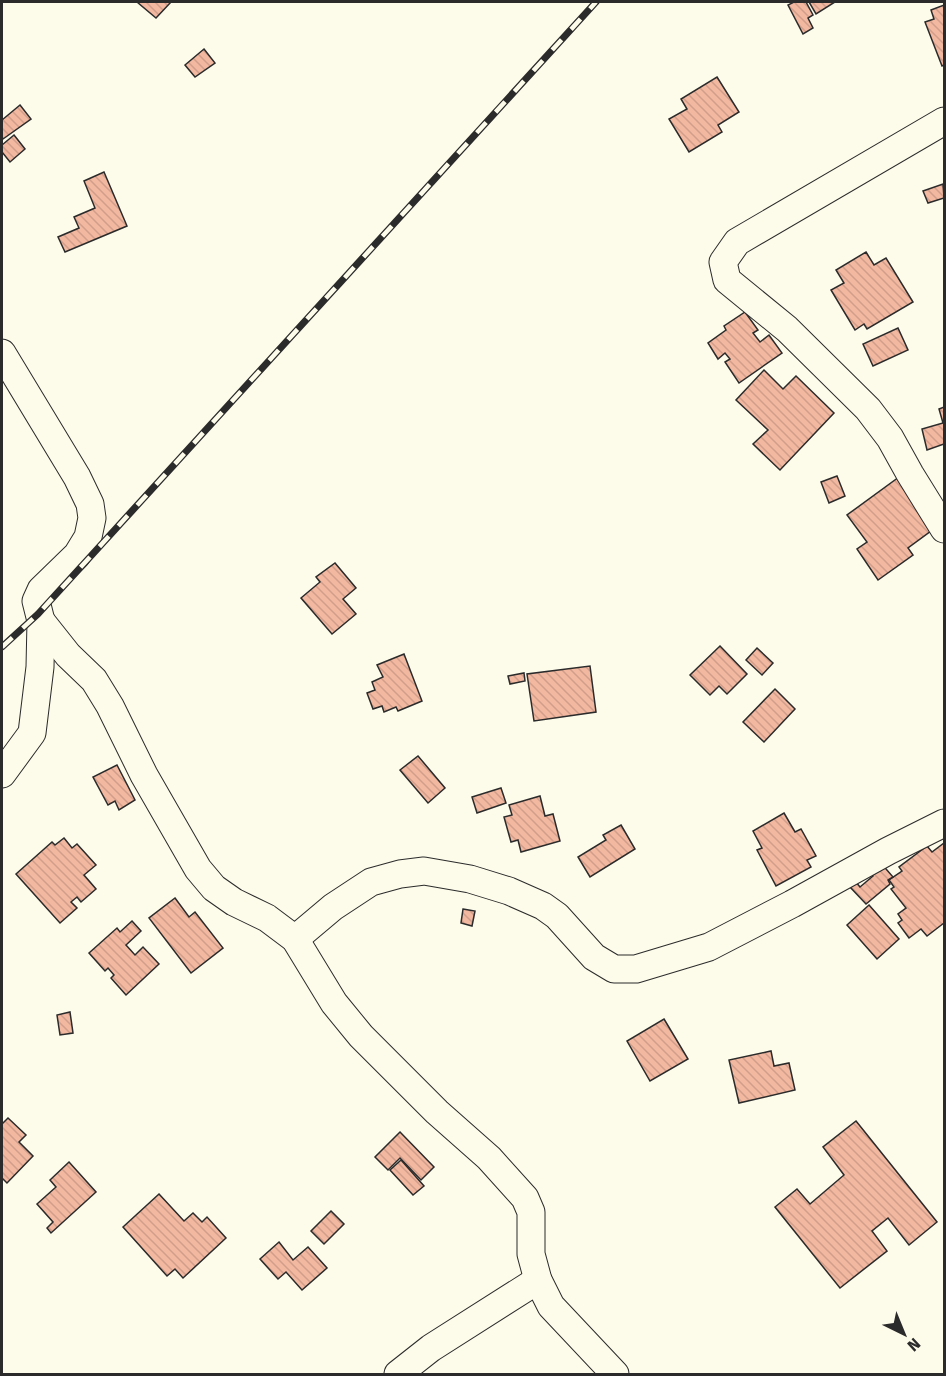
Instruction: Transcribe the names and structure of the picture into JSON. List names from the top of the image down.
{
  "north": "bottom right"
}
